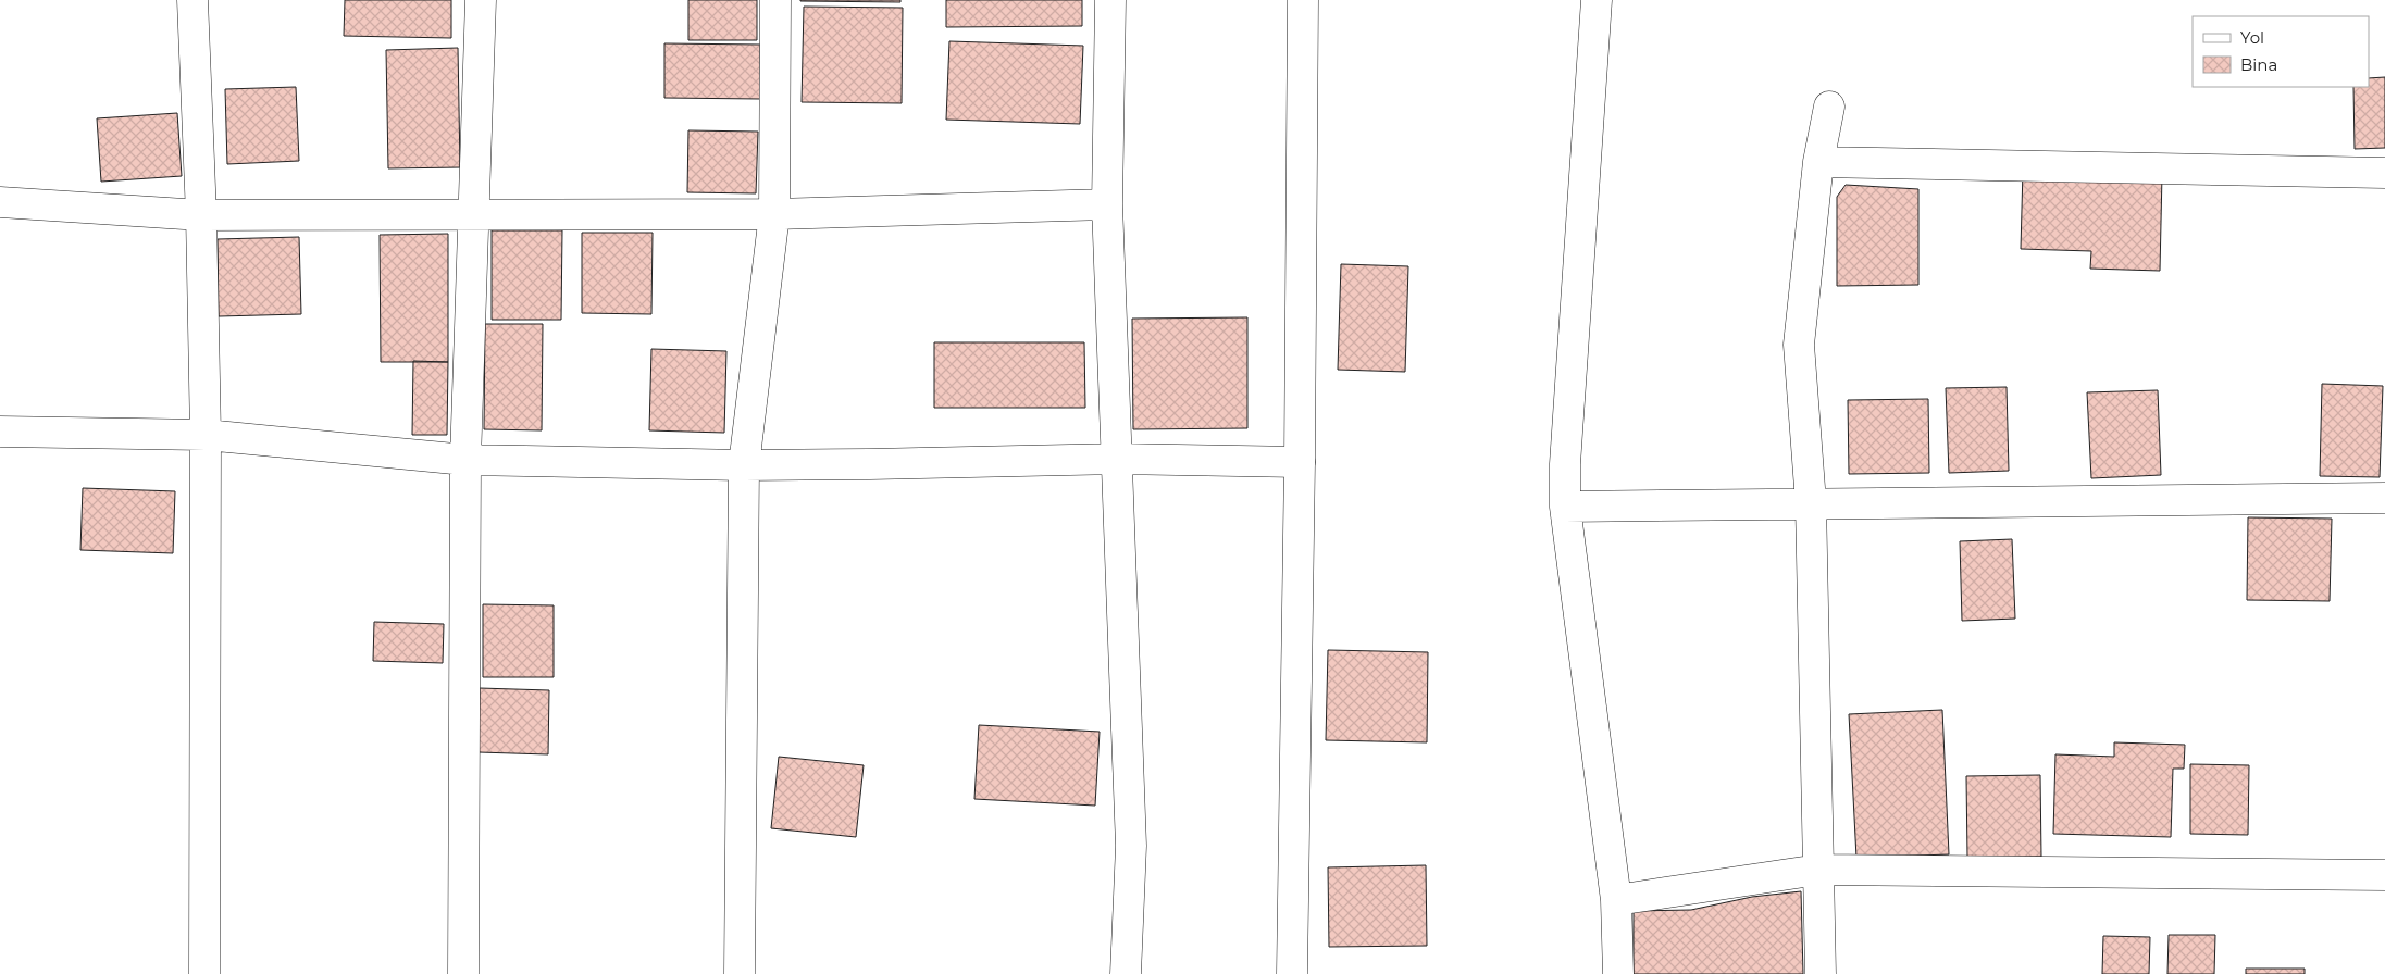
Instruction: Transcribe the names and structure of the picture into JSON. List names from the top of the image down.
{
  "legend": ["Yol", "Bina"]
}
